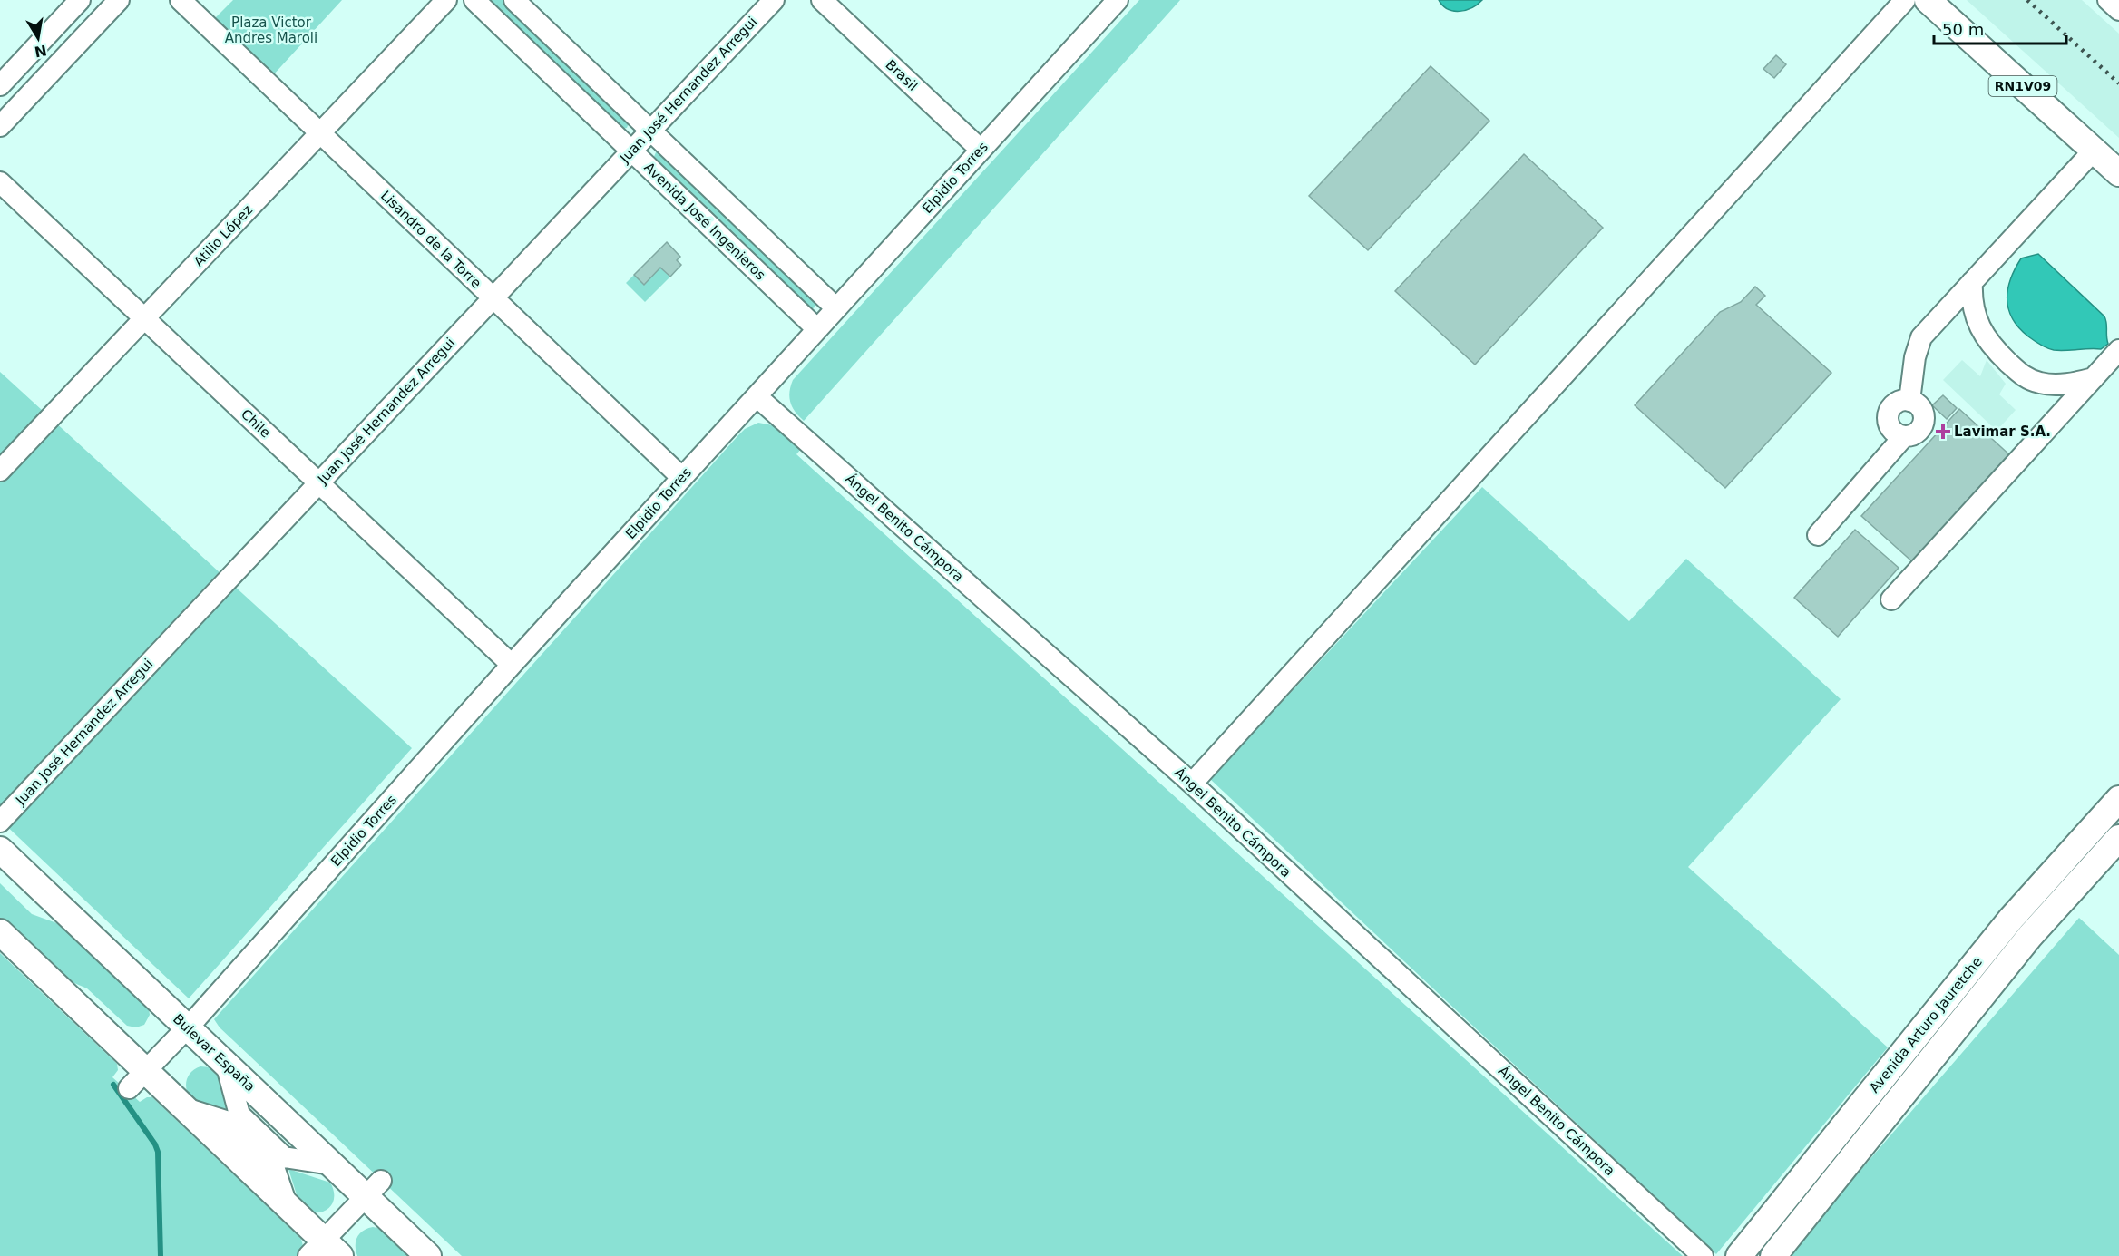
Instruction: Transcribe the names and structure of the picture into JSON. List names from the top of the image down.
{
  "streets": {
    "main road": ["RN1V09", "Avenida Arturo Jauretche", "Bulevar España"],
    "street": [
      "Brasil",
      "Juan José Hernandez Arregui",
      "Elpidio Torres",
      "Avenida José Ingenieros",
      "Atilio López",
      "Lisandro de la Torre",
      "Chile",
      "Ángel Benito Cámpora"
    ]
  },
  "crossings": [
    ["Brasil", "Elpidio Torres"],
    ["Juan José Hernandez Arregui", "Avenida José Ingenieros"],
    ["Juan José Hernandez Arregui", "Lisandro de la Torre"],
    ["Juan José Hernandez Arregui", "Chile"],
    ["Elpidio Torres", "Avenida José Ingenieros"],
    ["Elpidio Torres", "Lisandro de la Torre"],
    ["Elpidio Torres", "Chile"],
    ["Elpidio Torres", "Ángel Benito Cámpora"],
    ["Elpidio Torres", "Bulevar España"],
    ["Atilio López", "Lisandro de la Torre"],
    ["Atilio López", "Chile"]
  ],
  "parks": ["Plaza Victor Andres Maroli"],
  "places": {
    "health": ["Lavimar S.A."]
  },
  "scale_bar": "50 m",
  "north": "bottom"
}
